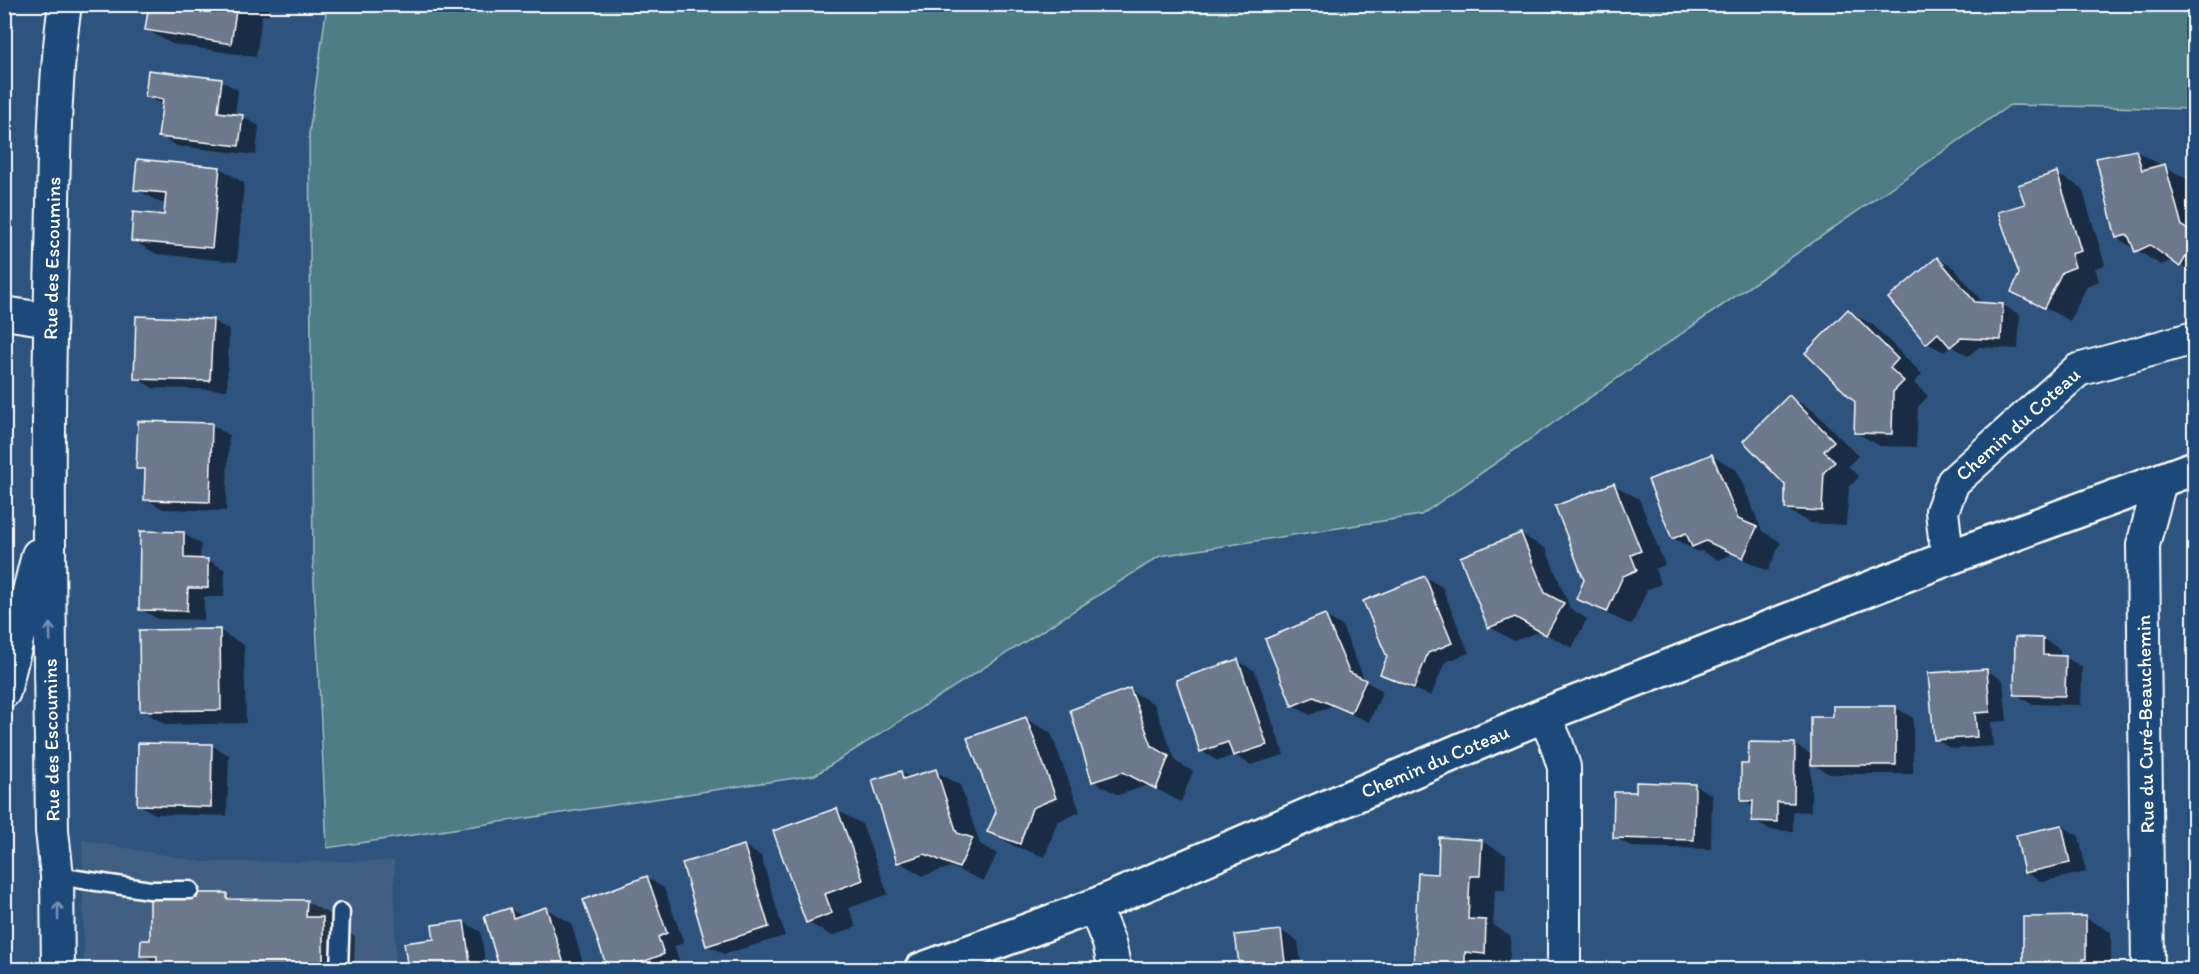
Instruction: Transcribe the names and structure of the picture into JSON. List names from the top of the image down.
{
  "streets": {
    "street": ["Rue des Escoumins", "Chemin du Coteau", "Rue du Curé-Beauchemin"]
  },
  "crossings": [
    ["Chemin du Coteau", "Rue du Curé-Beauchemin"]
  ]
}
